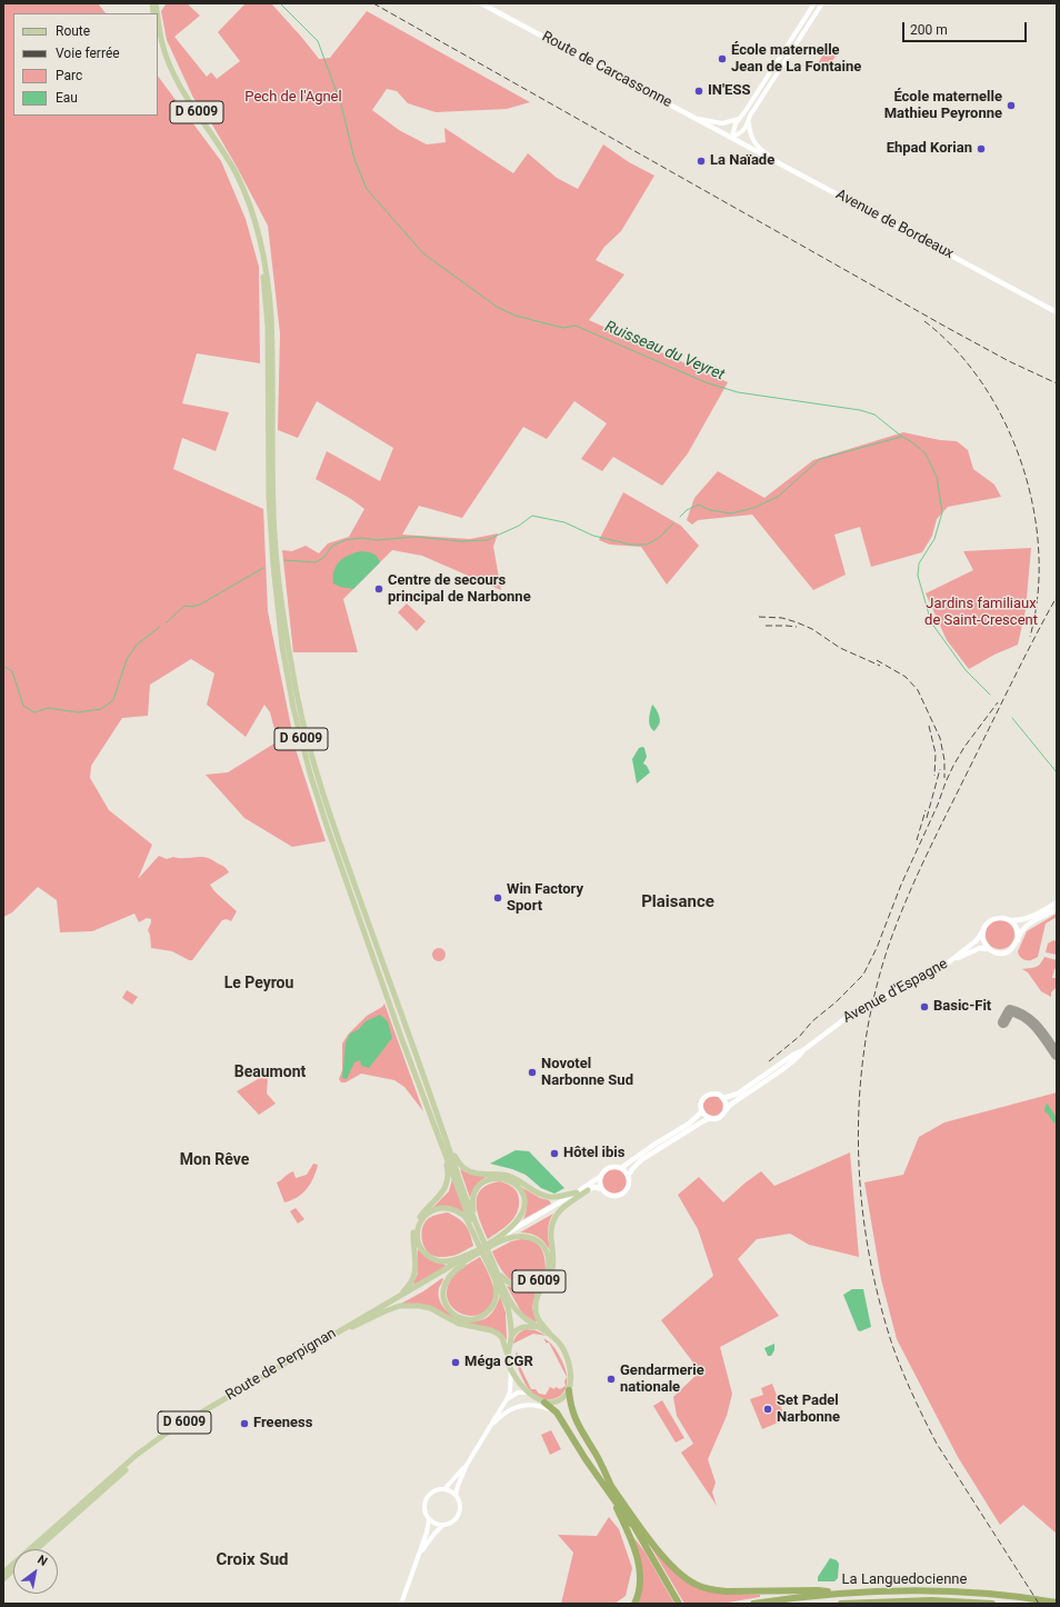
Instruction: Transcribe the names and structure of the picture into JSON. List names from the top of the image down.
{
  "streets": {
    "highway": ["La Languedocienne"],
    "main road": [
      "Route de Carcassonne",
      "D 6009",
      "Avenue de Bordeaux",
      "Avenue d'Espagne",
      "Route de Perpignan"
    ]
  },
  "crossings": [
    ["Route de Carcassonne", "Avenue de Bordeaux"],
    ["D 6009", "Route de Perpignan"]
  ],
  "districts": [
    "Plaisance",
    "Le Peyrou",
    "Beaumont",
    "Mon Rêve",
    "Croix Sud"
  ],
  "water": ["Ruisseau du Veyret"],
  "parks": ["Pech de l'Agnel", "Jardins familiaux de Saint-Crescent"],
  "places": [
    "École maternelle Jean de La Fontaine",
    "IN'ESS",
    "École maternelle Mathieu Peyronne",
    "Ehpad Korian",
    "La Naïade",
    "Centre de secours principal de Narbonne",
    "Win Factory Sport",
    "Basic-Fit",
    "Novotel Narbonne Sud",
    "Hôtel ibis",
    "Méga CGR",
    "Gendarmerie nationale",
    "Set Padel Narbonne",
    "Freeness"
  ],
  "legend": [
    "Route",
    "Voie ferrée",
    "Parc",
    "Eau"
  ],
  "scale_bar": "200 m",
  "north": "top right"
}
